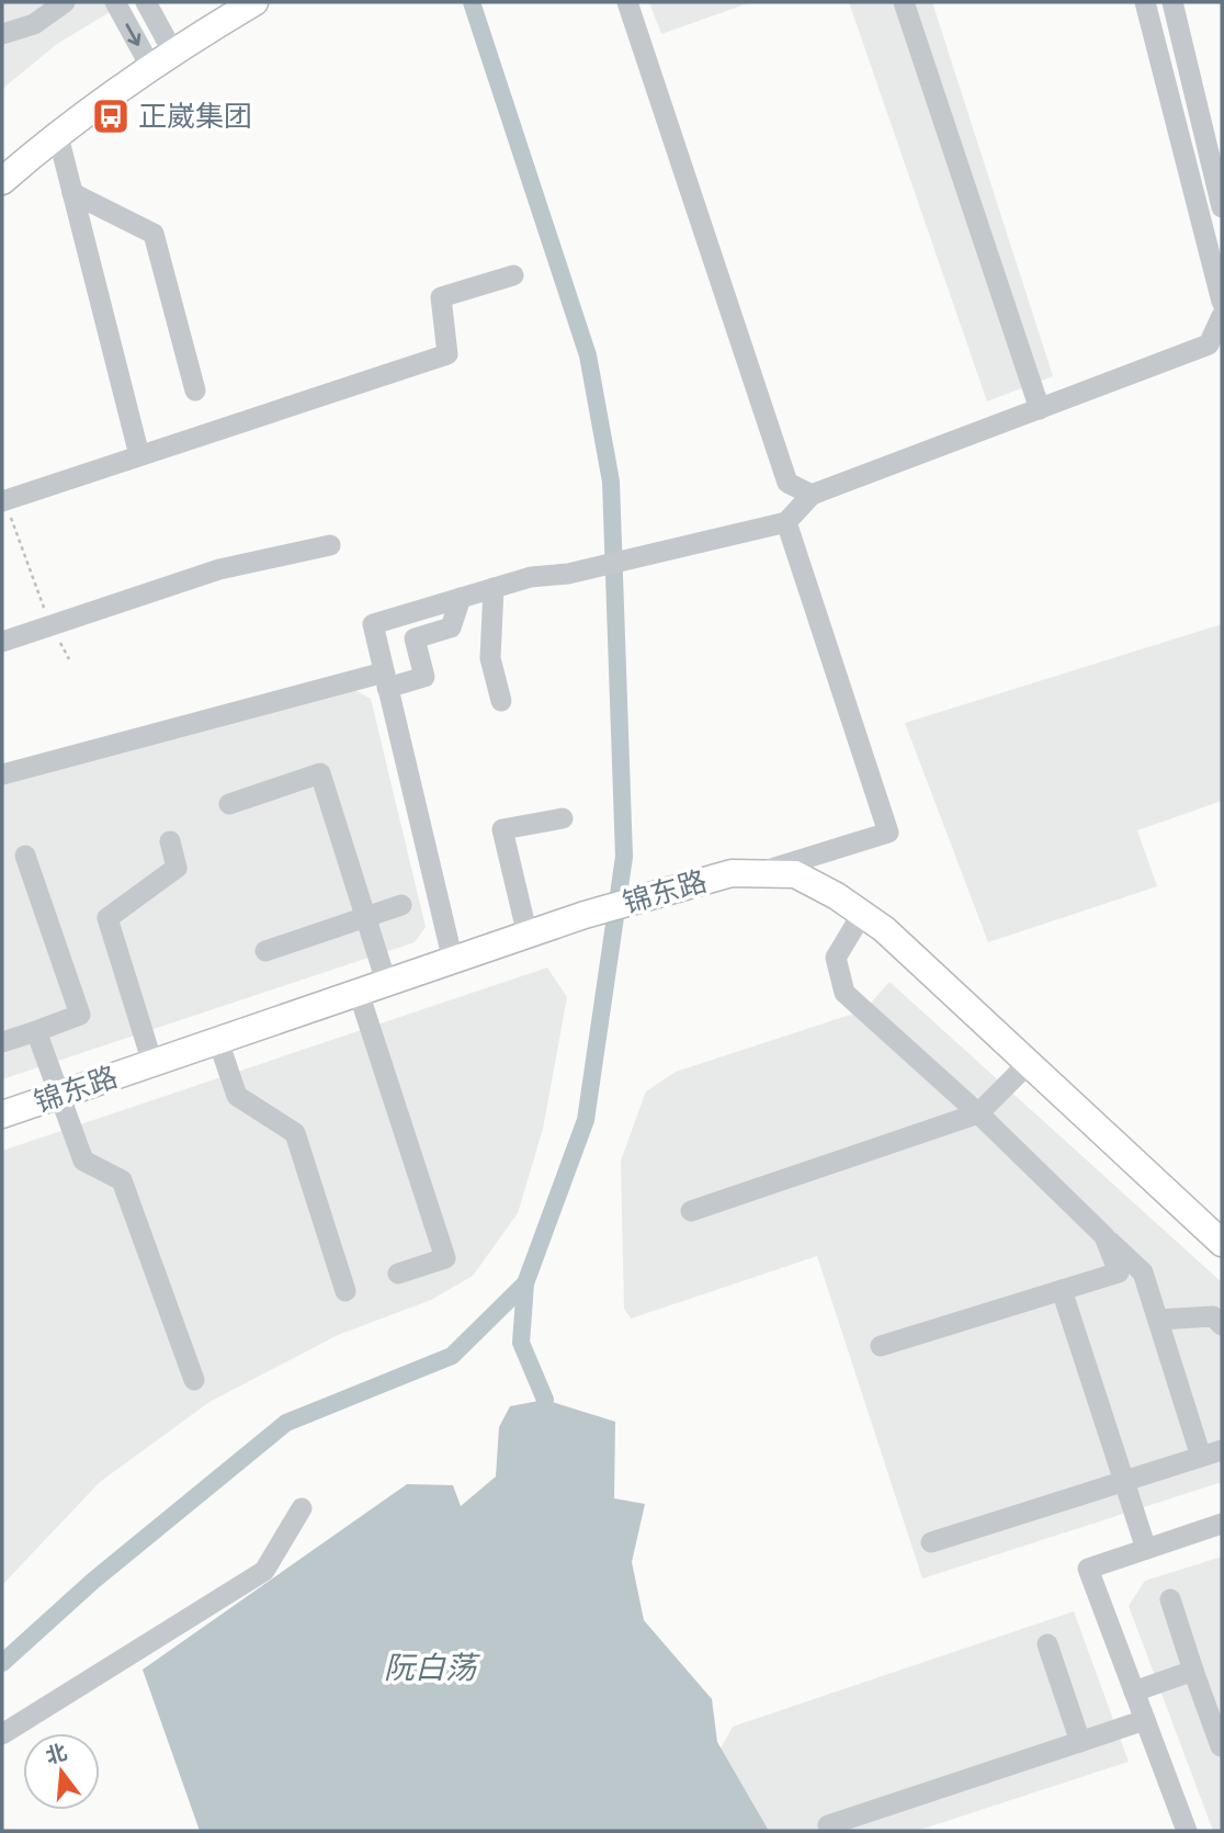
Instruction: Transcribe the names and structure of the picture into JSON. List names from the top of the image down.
{
  "streets": {
    "main road": ["锦东路"]
  },
  "water": ["阮白荡"],
  "places": {
    "bus stop": ["正崴集团"]
  },
  "north": "top"
}
